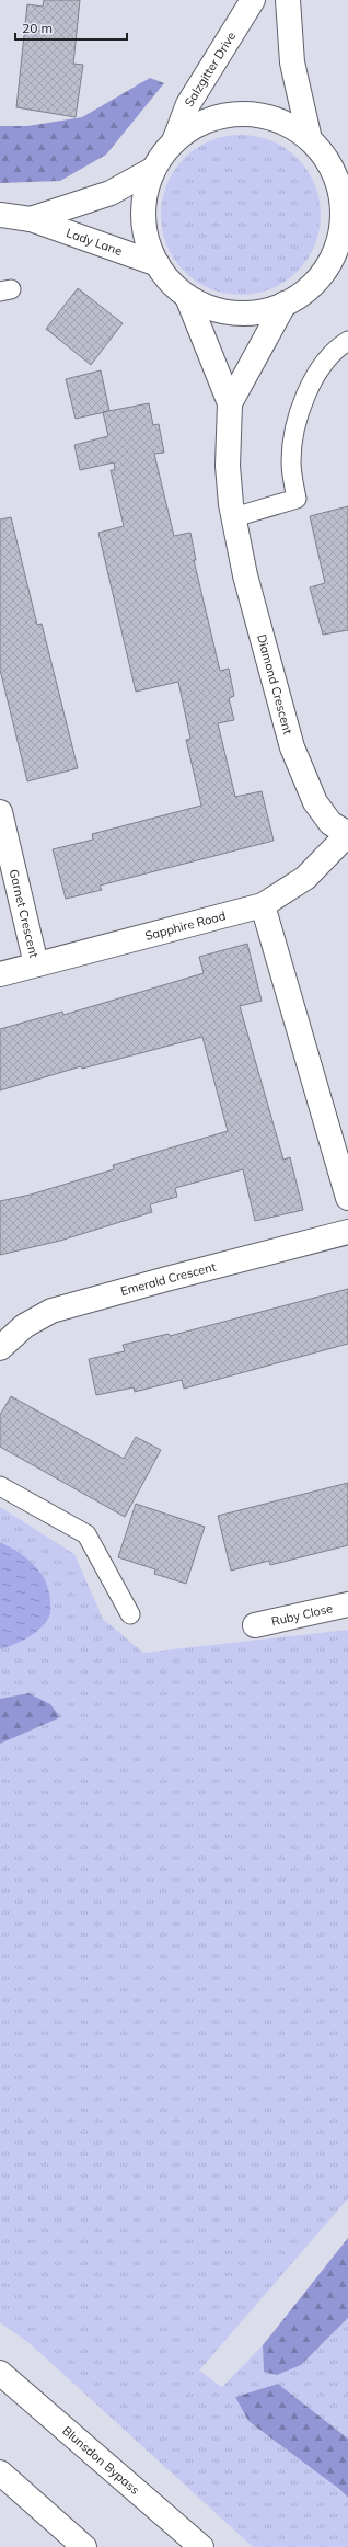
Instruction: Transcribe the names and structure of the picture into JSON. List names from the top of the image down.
{
  "streets": {
    "main road": [
      "Salzgitter Drive",
      "Lady Lane",
      "Diamond Crescent",
      "Garnet Crescent",
      "Sapphire Road",
      "Emerald Crescent",
      "Ruby Close",
      "Blunsdon Bypass"
    ]
  },
  "crossings": [
    ["Salzgitter Drive", "Lady Lane"],
    ["Lady Lane", "Diamond Crescent"],
    ["Diamond Crescent", "Sapphire Road"],
    ["Garnet Crescent", "Sapphire Road"]
  ],
  "scale_bar": "20 m"
}
